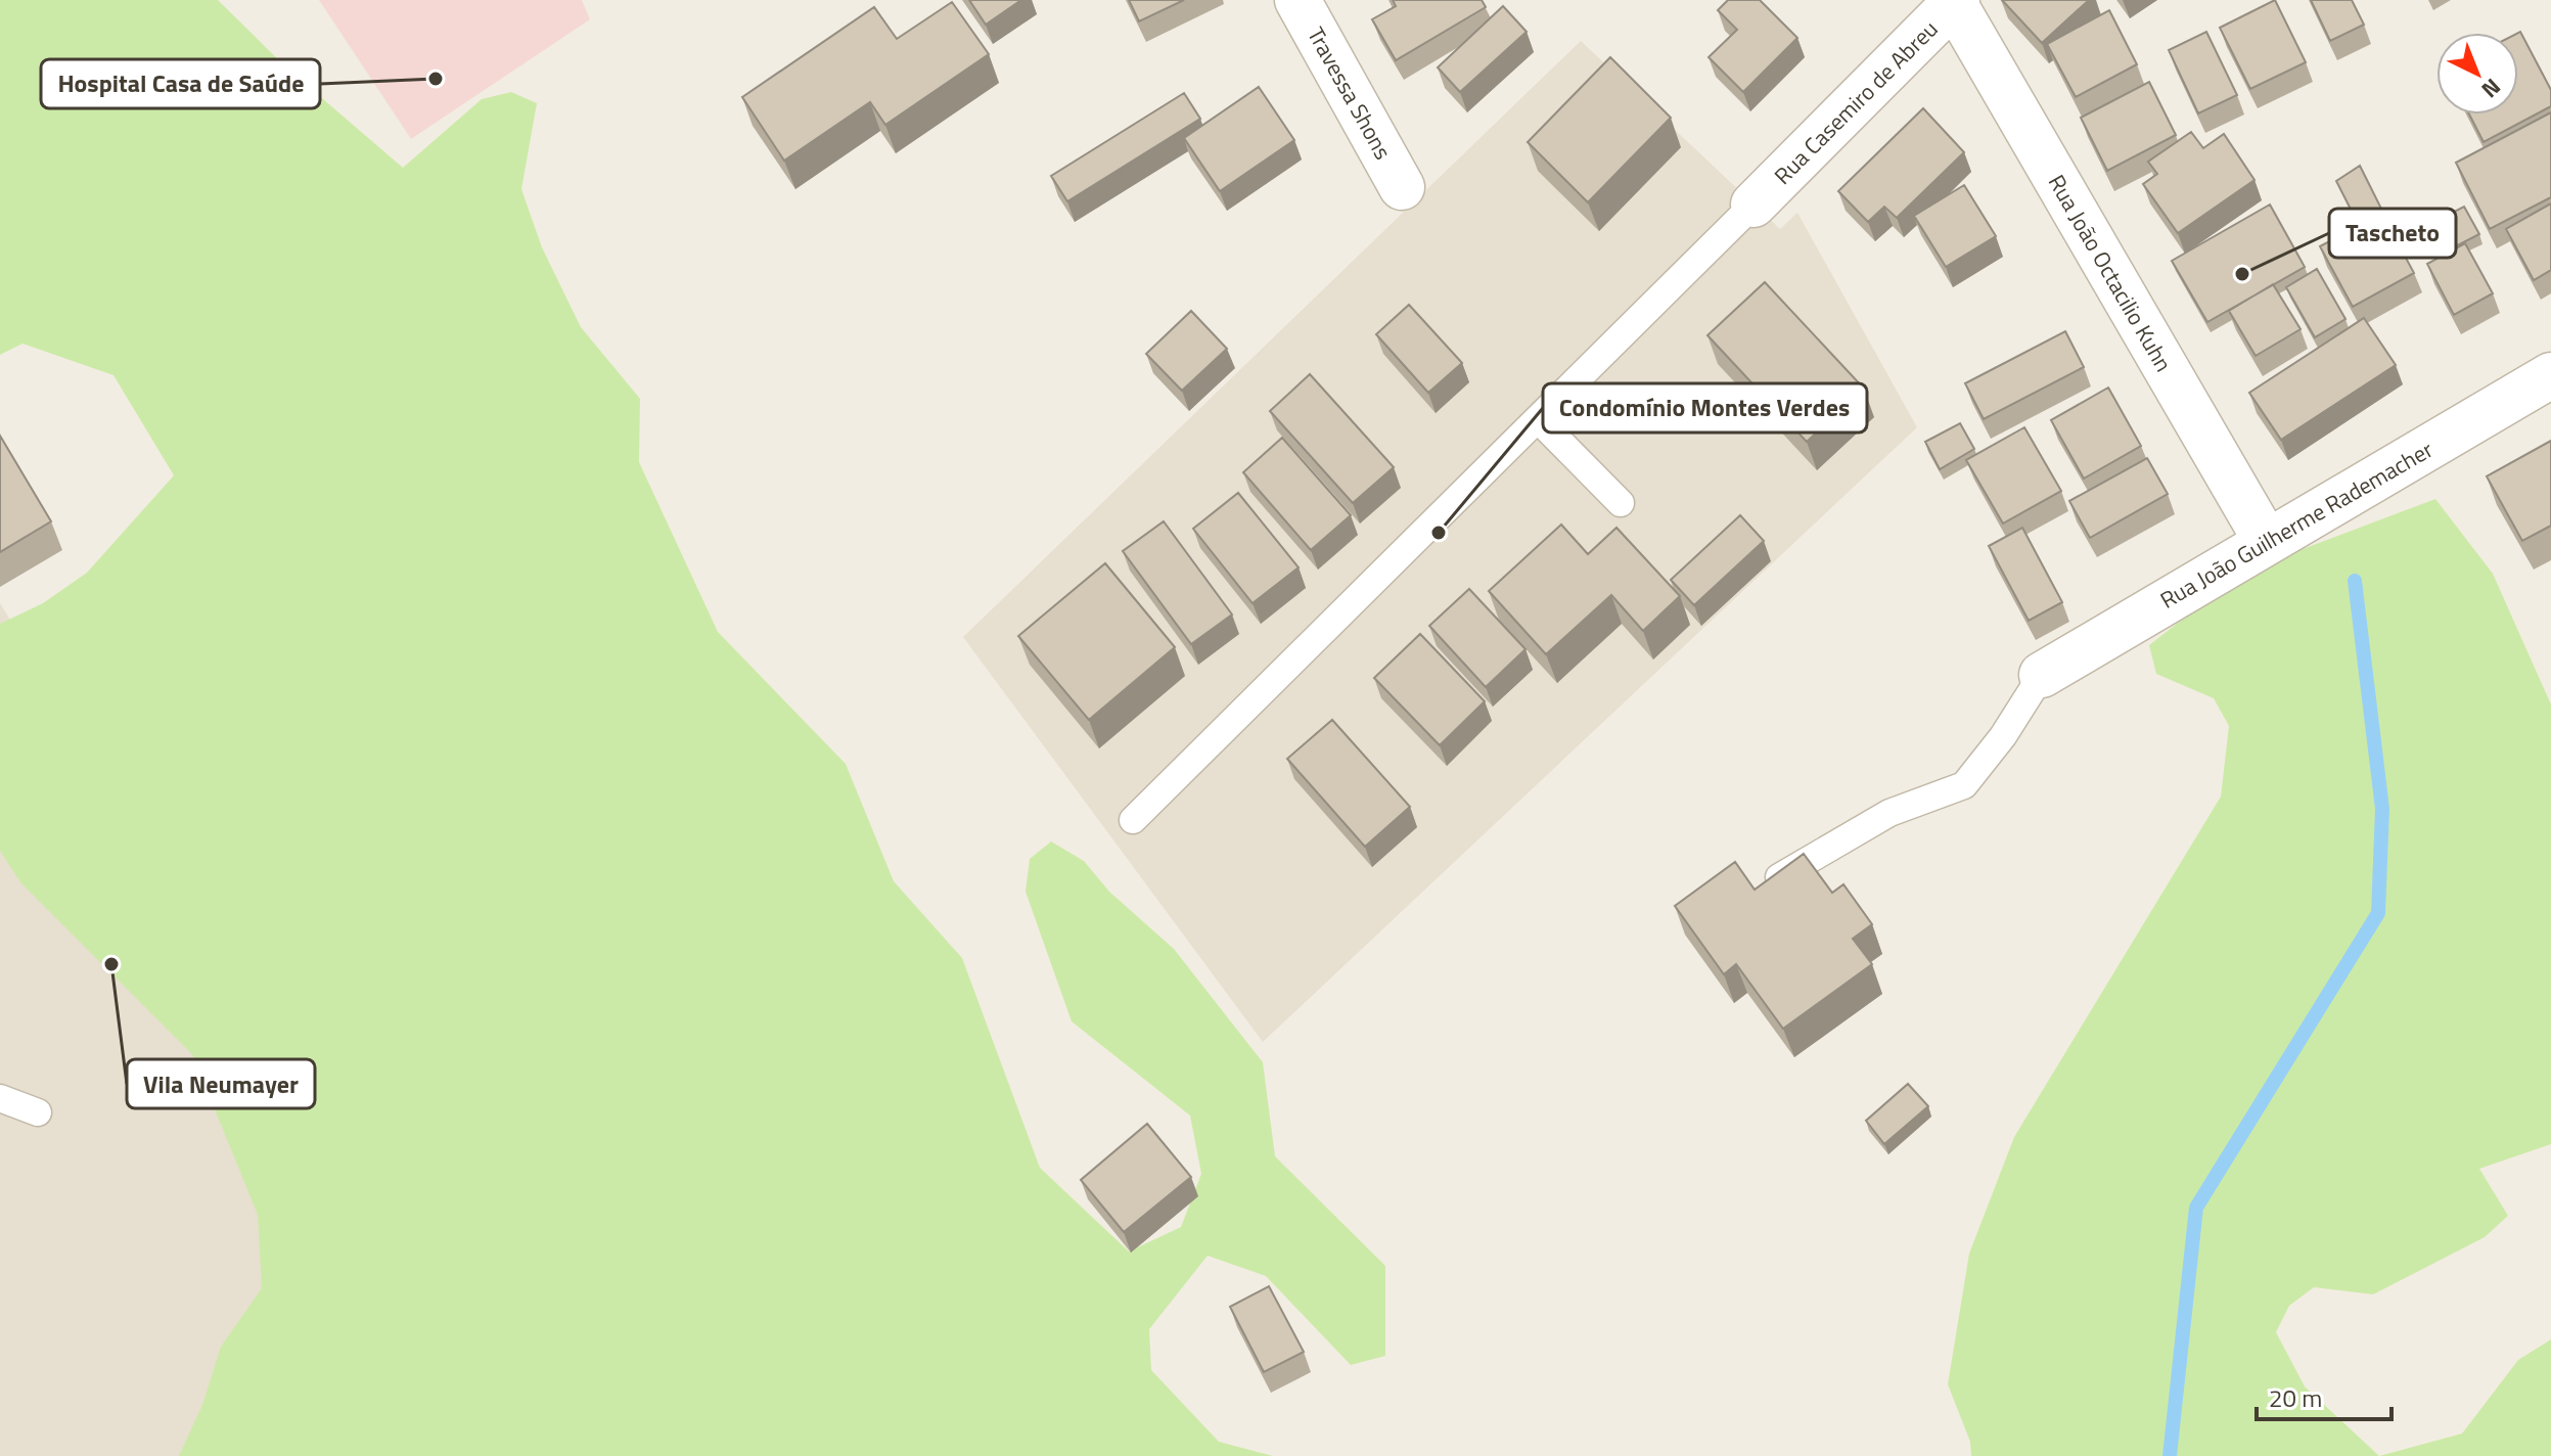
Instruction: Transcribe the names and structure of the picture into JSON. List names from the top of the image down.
{
  "streets": {
    "street": [
      "Travessa Shons",
      "Rua Casemiro de Abreu",
      "Rua João Octacilio Kuhn",
      "Rua João Guilherme Rademacher"
    ]
  },
  "crossings": [
    ["Rua Casemiro de Abreu", "Rua João Octacilio Kuhn"],
    ["Rua João Octacilio Kuhn", "Rua João Guilherme Rademacher"]
  ],
  "places": [
    "Hospital Casa de Saúde",
    "Tascheto",
    "Condomínio Montes Verdes",
    "Vila Neumayer"
  ],
  "scale_bar": "20 m",
  "north": "bottom right"
}
